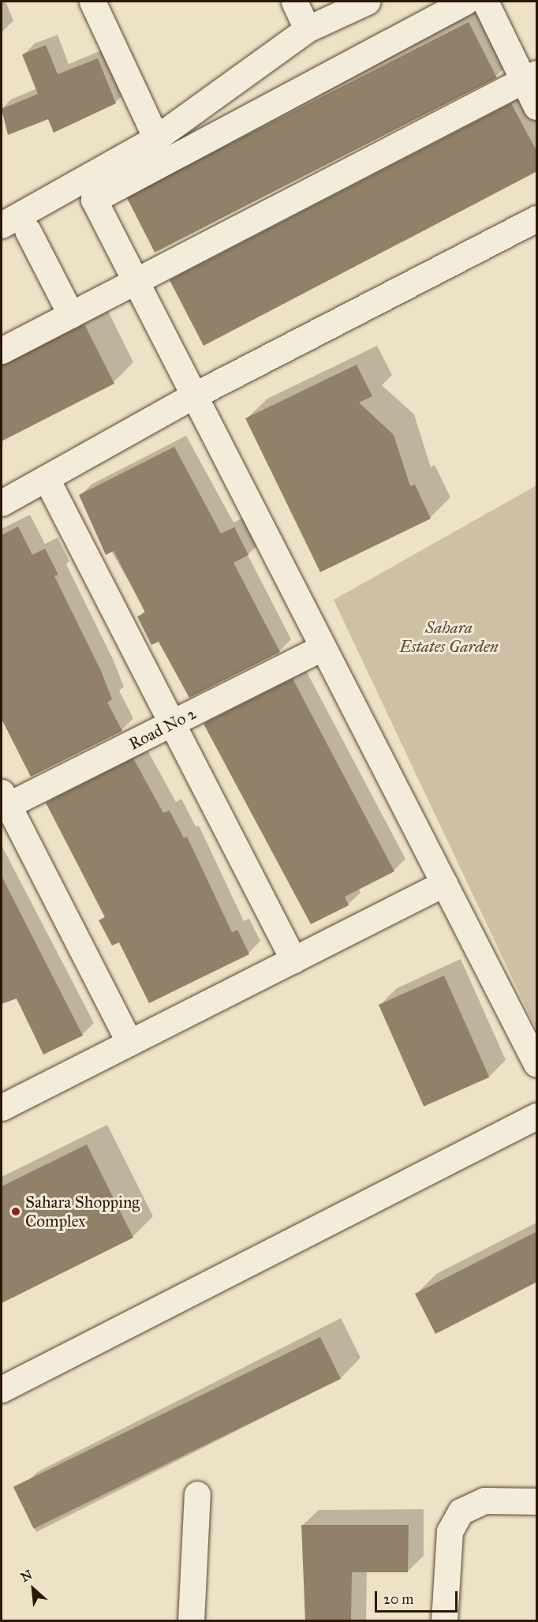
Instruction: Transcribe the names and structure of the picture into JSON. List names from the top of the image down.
{
  "streets": {
    "street": ["Road No 2"]
  },
  "parks": ["Sahara Estates Garden"],
  "places": ["Sahara Shopping Complex"],
  "scale_bar": "20 m",
  "north": "top left"
}
